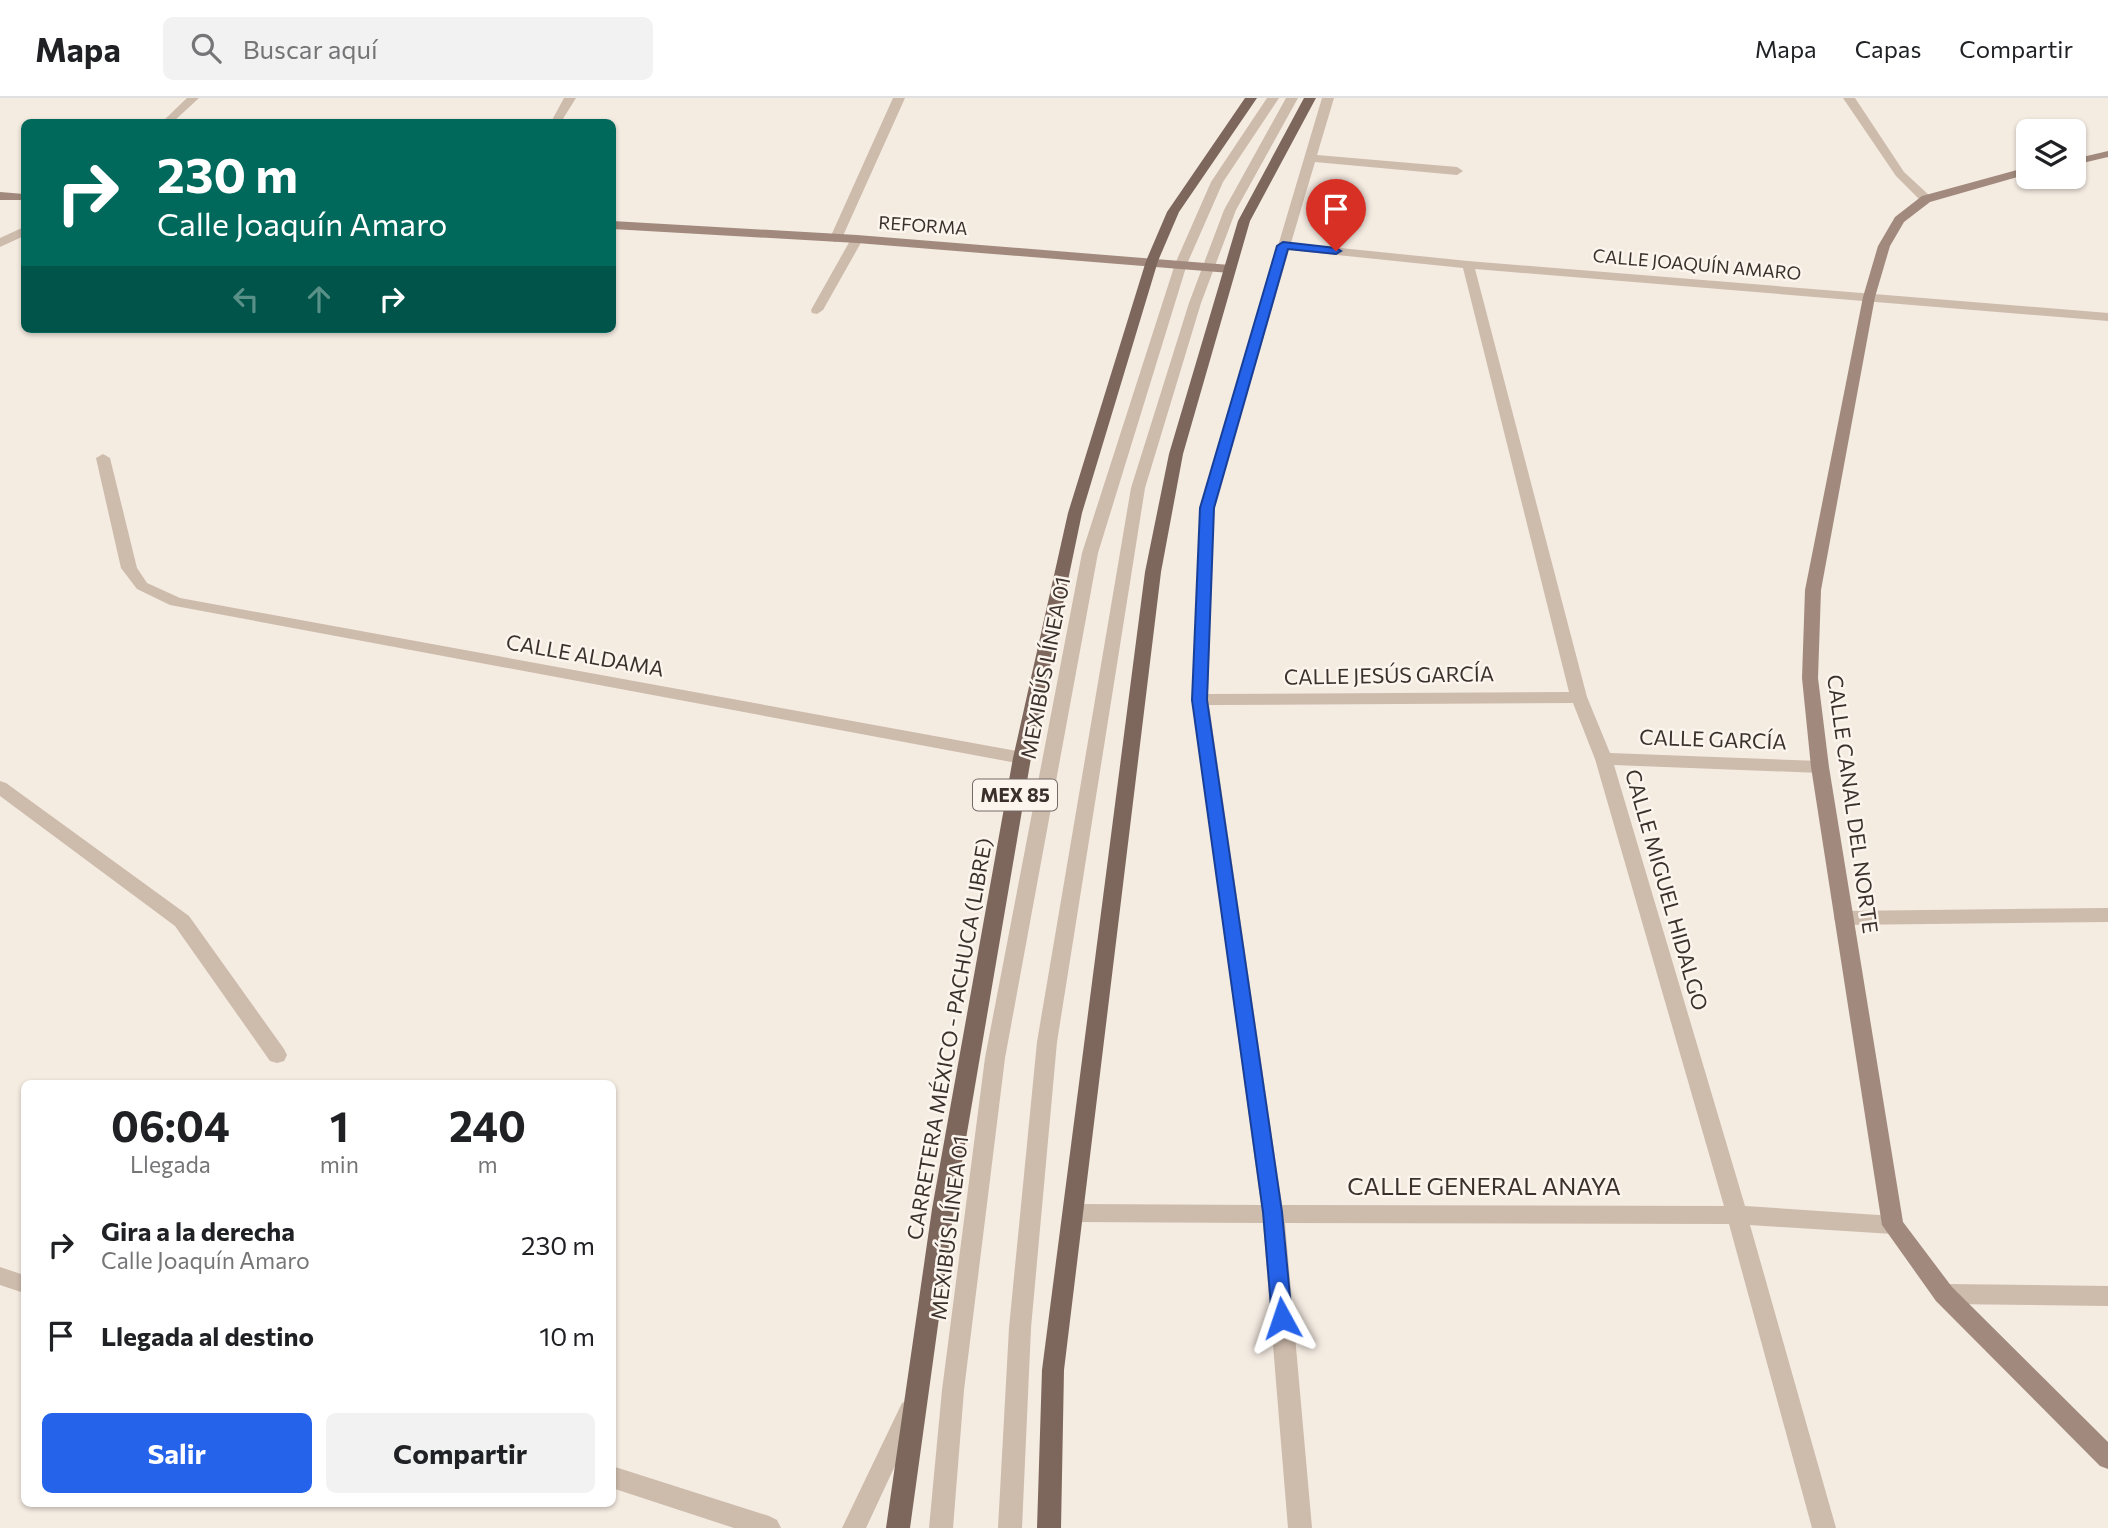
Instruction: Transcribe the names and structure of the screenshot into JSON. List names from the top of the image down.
{
  "streets": {
    "main road": ["MEX 85", "CARRETERA MÉXICO - PACHUCA (LIBRE)"],
    "street": [
      "REFORMA",
      "CALLE JOAQUÍN AMARO",
      "CALLE ALDAMA",
      "MEXIBÚS LÍNEA 01",
      "CALLE JESÚS GARCÍA",
      "CALLE GARCÍA",
      "CALLE CANAL DEL NORTE",
      "CALLE MIGUEL HIDALGO",
      "CALLE GENERAL ANAYA"
    ]
  },
  "crossings": [
    ["REFORMA", "MEXIBÚS LÍNEA 01"],
    ["REFORMA", "CARRETERA MÉXICO - PACHUCA (LIBRE)"],
    ["CALLE JOAQUÍN AMARO", "CALLE CANAL DEL NORTE"],
    ["CALLE JOAQUÍN AMARO", "CALLE MIGUEL HIDALGO"],
    ["CALLE ALDAMA", "CARRETERA MÉXICO - PACHUCA (LIBRE)"],
    ["CALLE JESÚS GARCÍA", "CALLE MIGUEL HIDALGO"],
    ["CALLE GARCÍA", "CALLE CANAL DEL NORTE"],
    ["CALLE GARCÍA", "CALLE MIGUEL HIDALGO"],
    ["CALLE CANAL DEL NORTE", "CALLE GENERAL ANAYA"],
    ["CALLE MIGUEL HIDALGO", "CALLE GENERAL ANAYA"]
  ],
  "page": {
    "header": "Mapa",
    "search": "Buscar aquí",
    "nav": ["Mapa", "Capas", "Compartir"],
    "turn": ["230 m", "Calle Joaquín Amaro"],
    "eta": [
      "06:04",
      "Llegada",
      "1",
      "min",
      "240",
      "m"
    ],
    "list": [
      {
        "name": "Gira a la derecha",
        "note": "Calle Joaquín Amaro",
        "value": "230 m"
      },
      {
        "name": "Llegada al destino",
        "value": "10 m"
      }
    ],
    "buttons": ["Salir", "Compartir"]
  }
}
